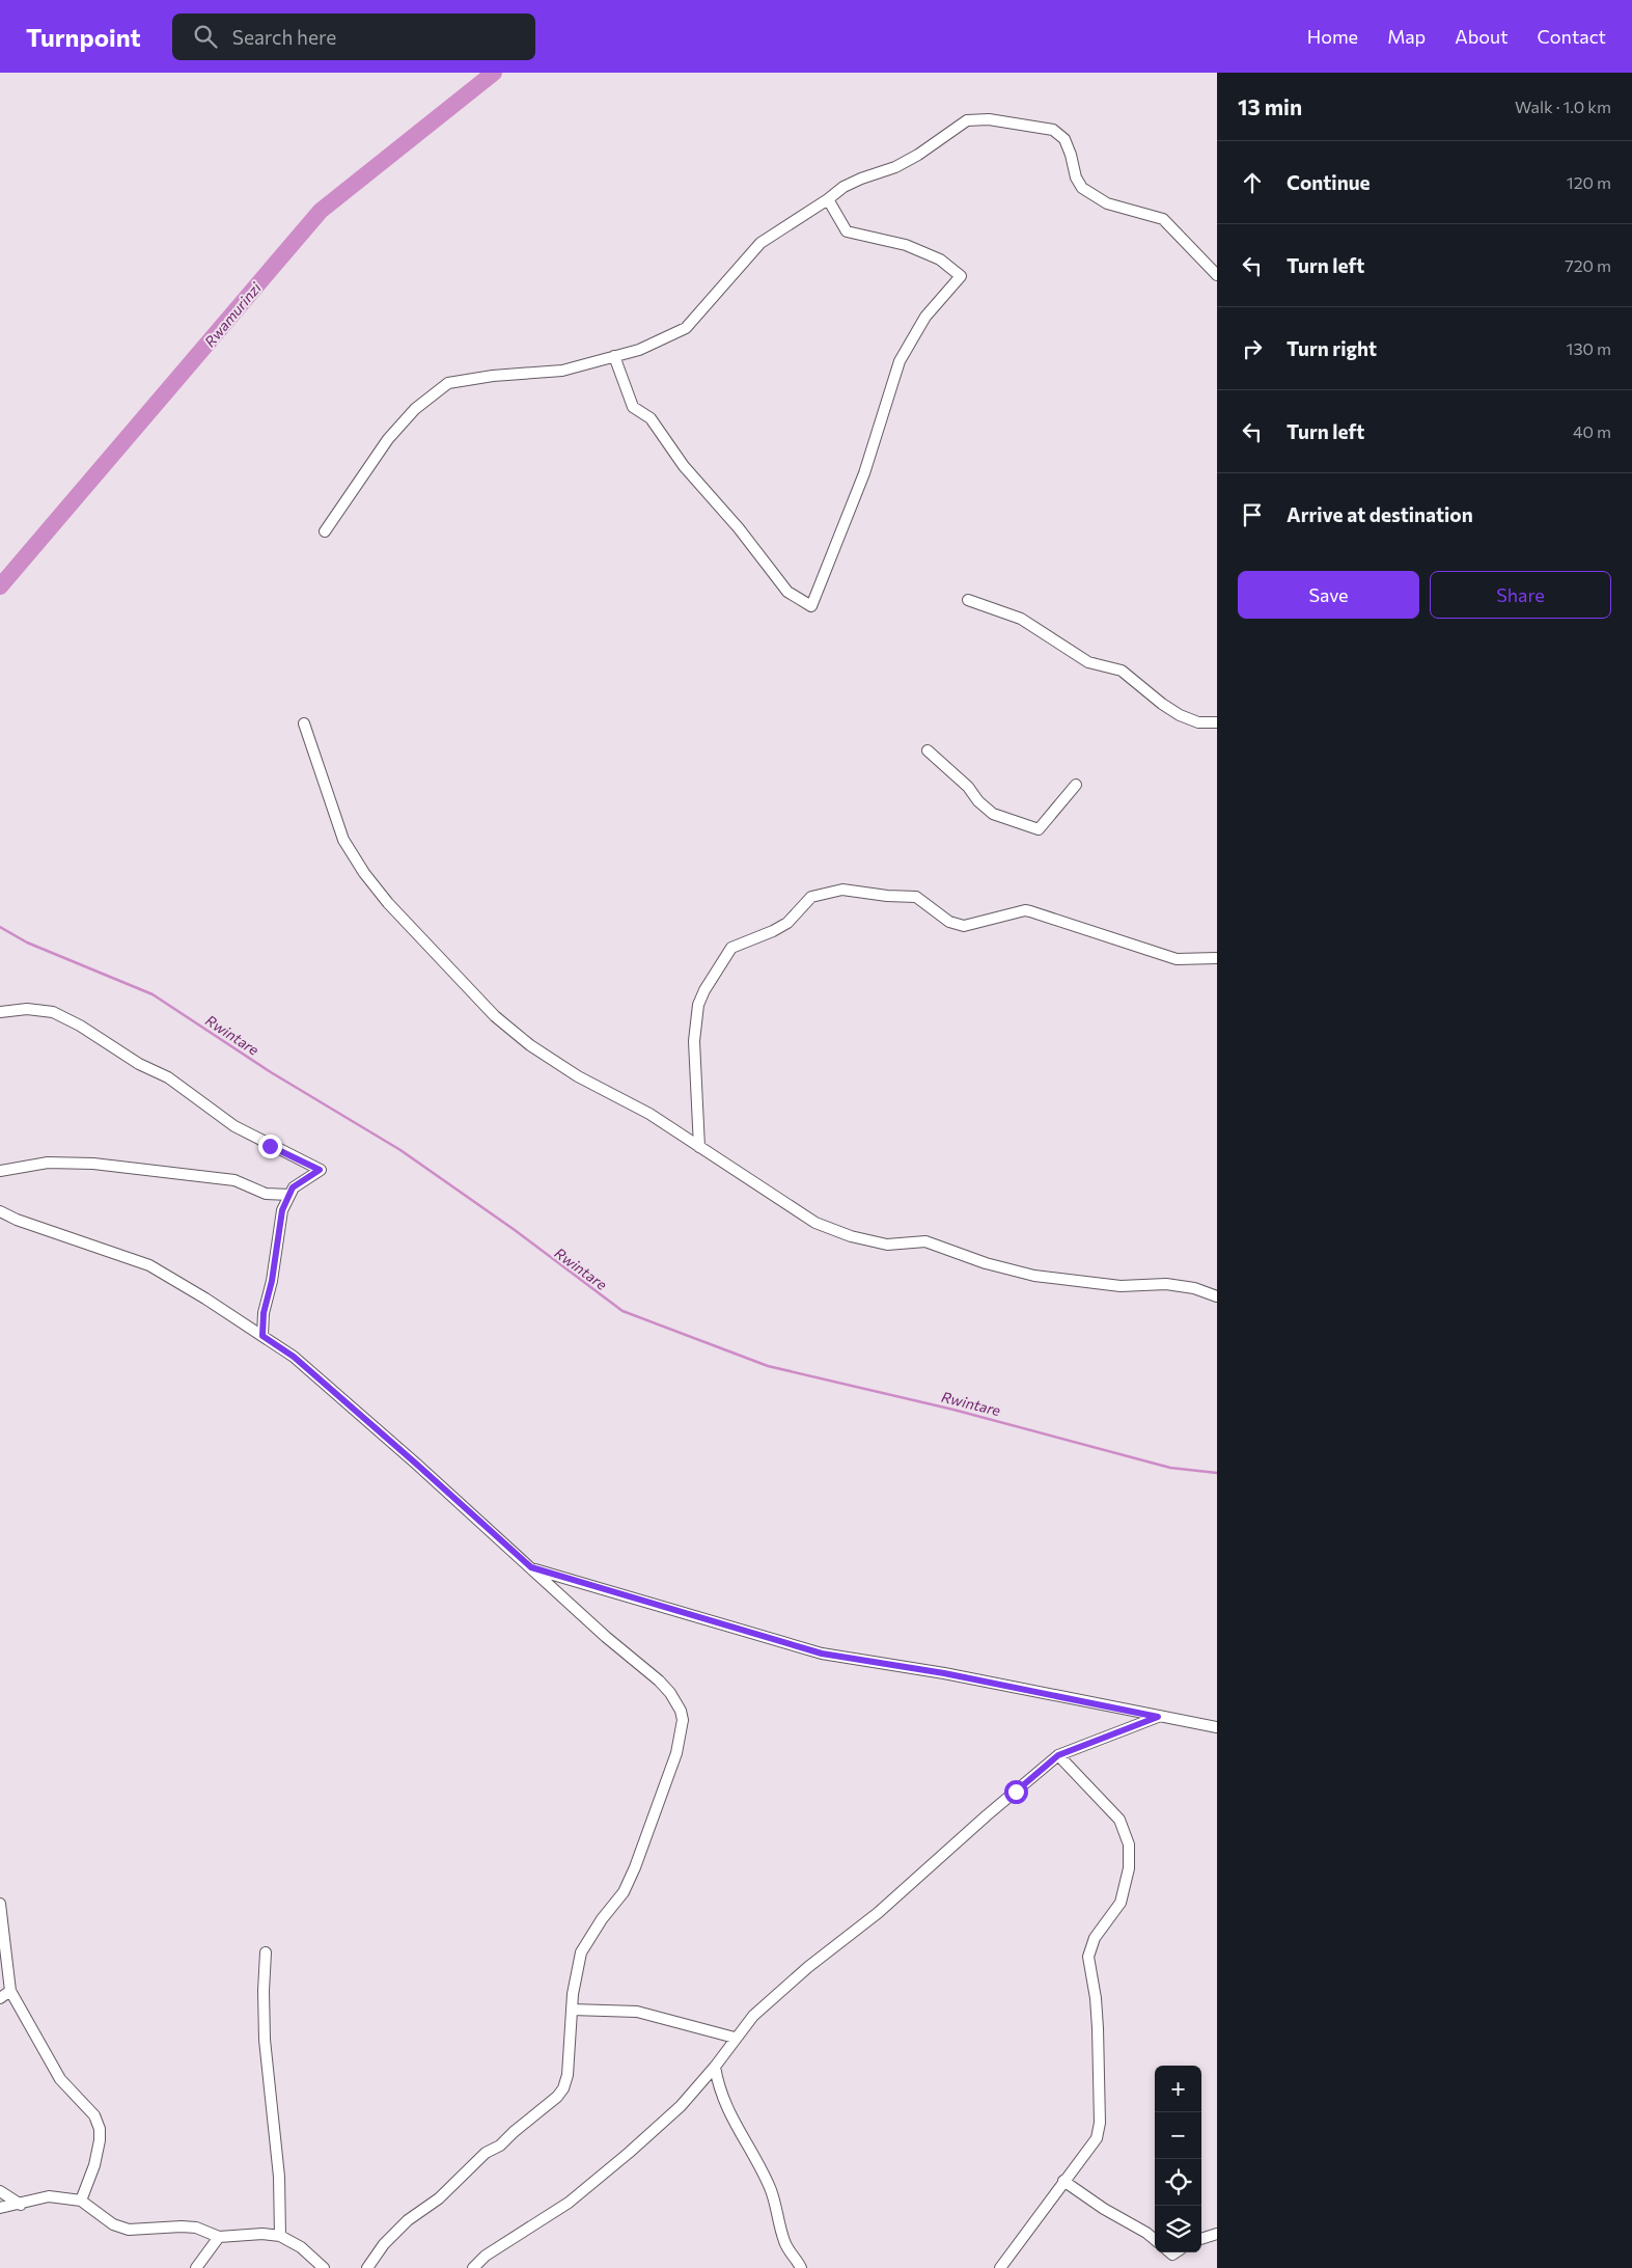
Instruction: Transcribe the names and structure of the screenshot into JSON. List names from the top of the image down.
{
  "water": ["Rwamurinzi", "Rwintare"],
  "page": {
    "header": "Turnpoint",
    "search": "Search here",
    "nav": [
      "Home",
      "Map",
      "About",
      "Contact"
    ],
    "heading": ["13 min", "Walk · 1.0 km"],
    "list": [
      ["Continue", "120 m"],
      ["Turn left", "720 m"],
      ["Turn right", "130 m"],
      ["Turn left", "40 m"],
      "Arrive at destination"
    ],
    "buttons": ["Save", "Share"],
    "map_buttons": ["+", "−"]
  }
}
